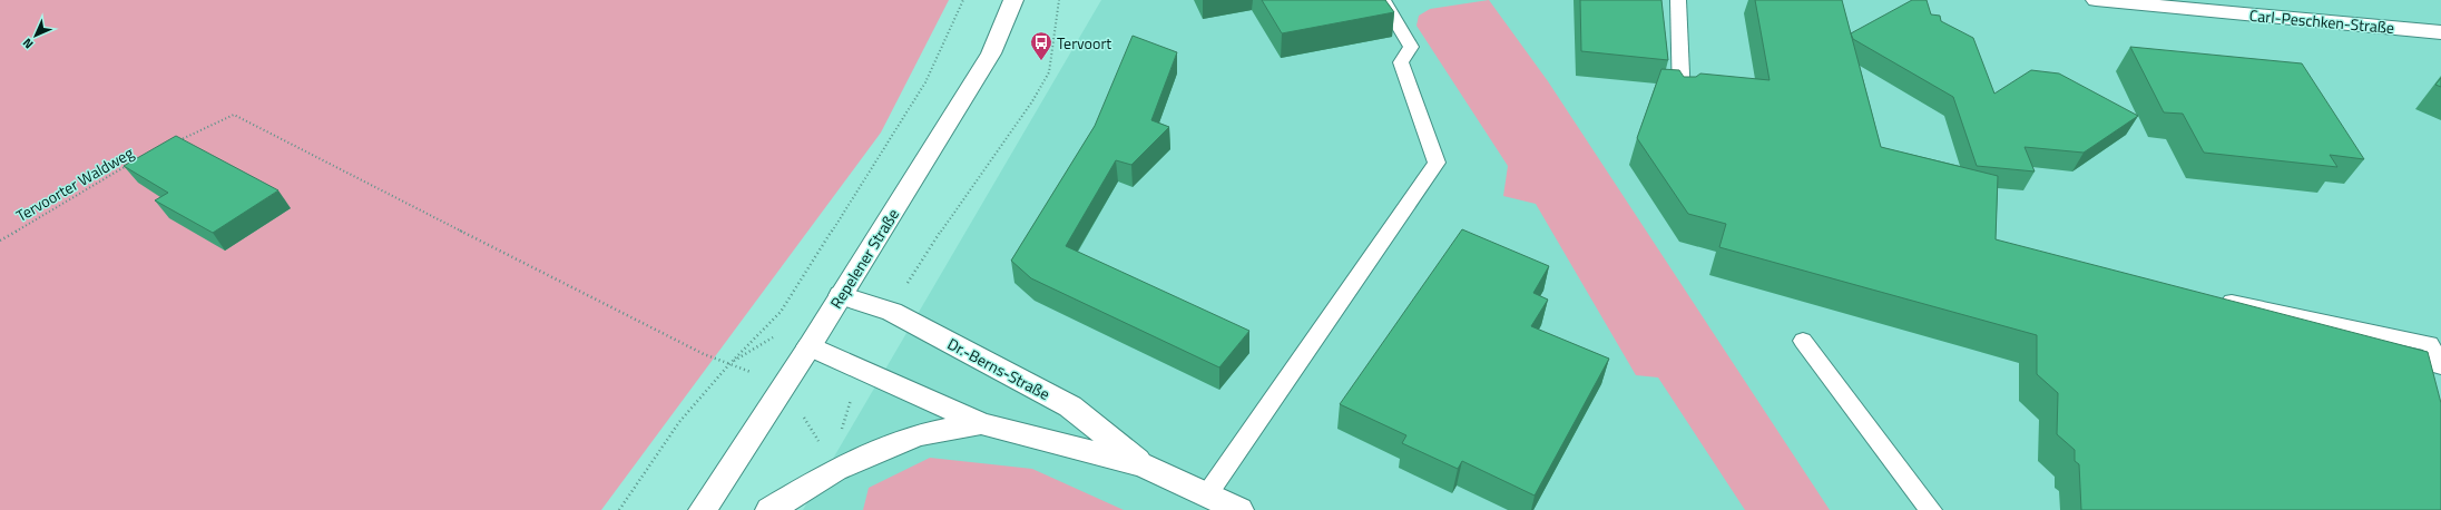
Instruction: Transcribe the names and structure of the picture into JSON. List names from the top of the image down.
{
  "streets": {
    "street": ["Carl-Peschken-Straße", "Repelener Straße", "Dr.-Berns-Straße"],
    "path": ["Tervoorter Waldweg"]
  },
  "crossings": [
    ["Repelener Straße", "Dr.-Berns-Straße"]
  ],
  "places": {
    "bus stop": ["Tervoort"]
  },
  "north": "bottom left"
}
